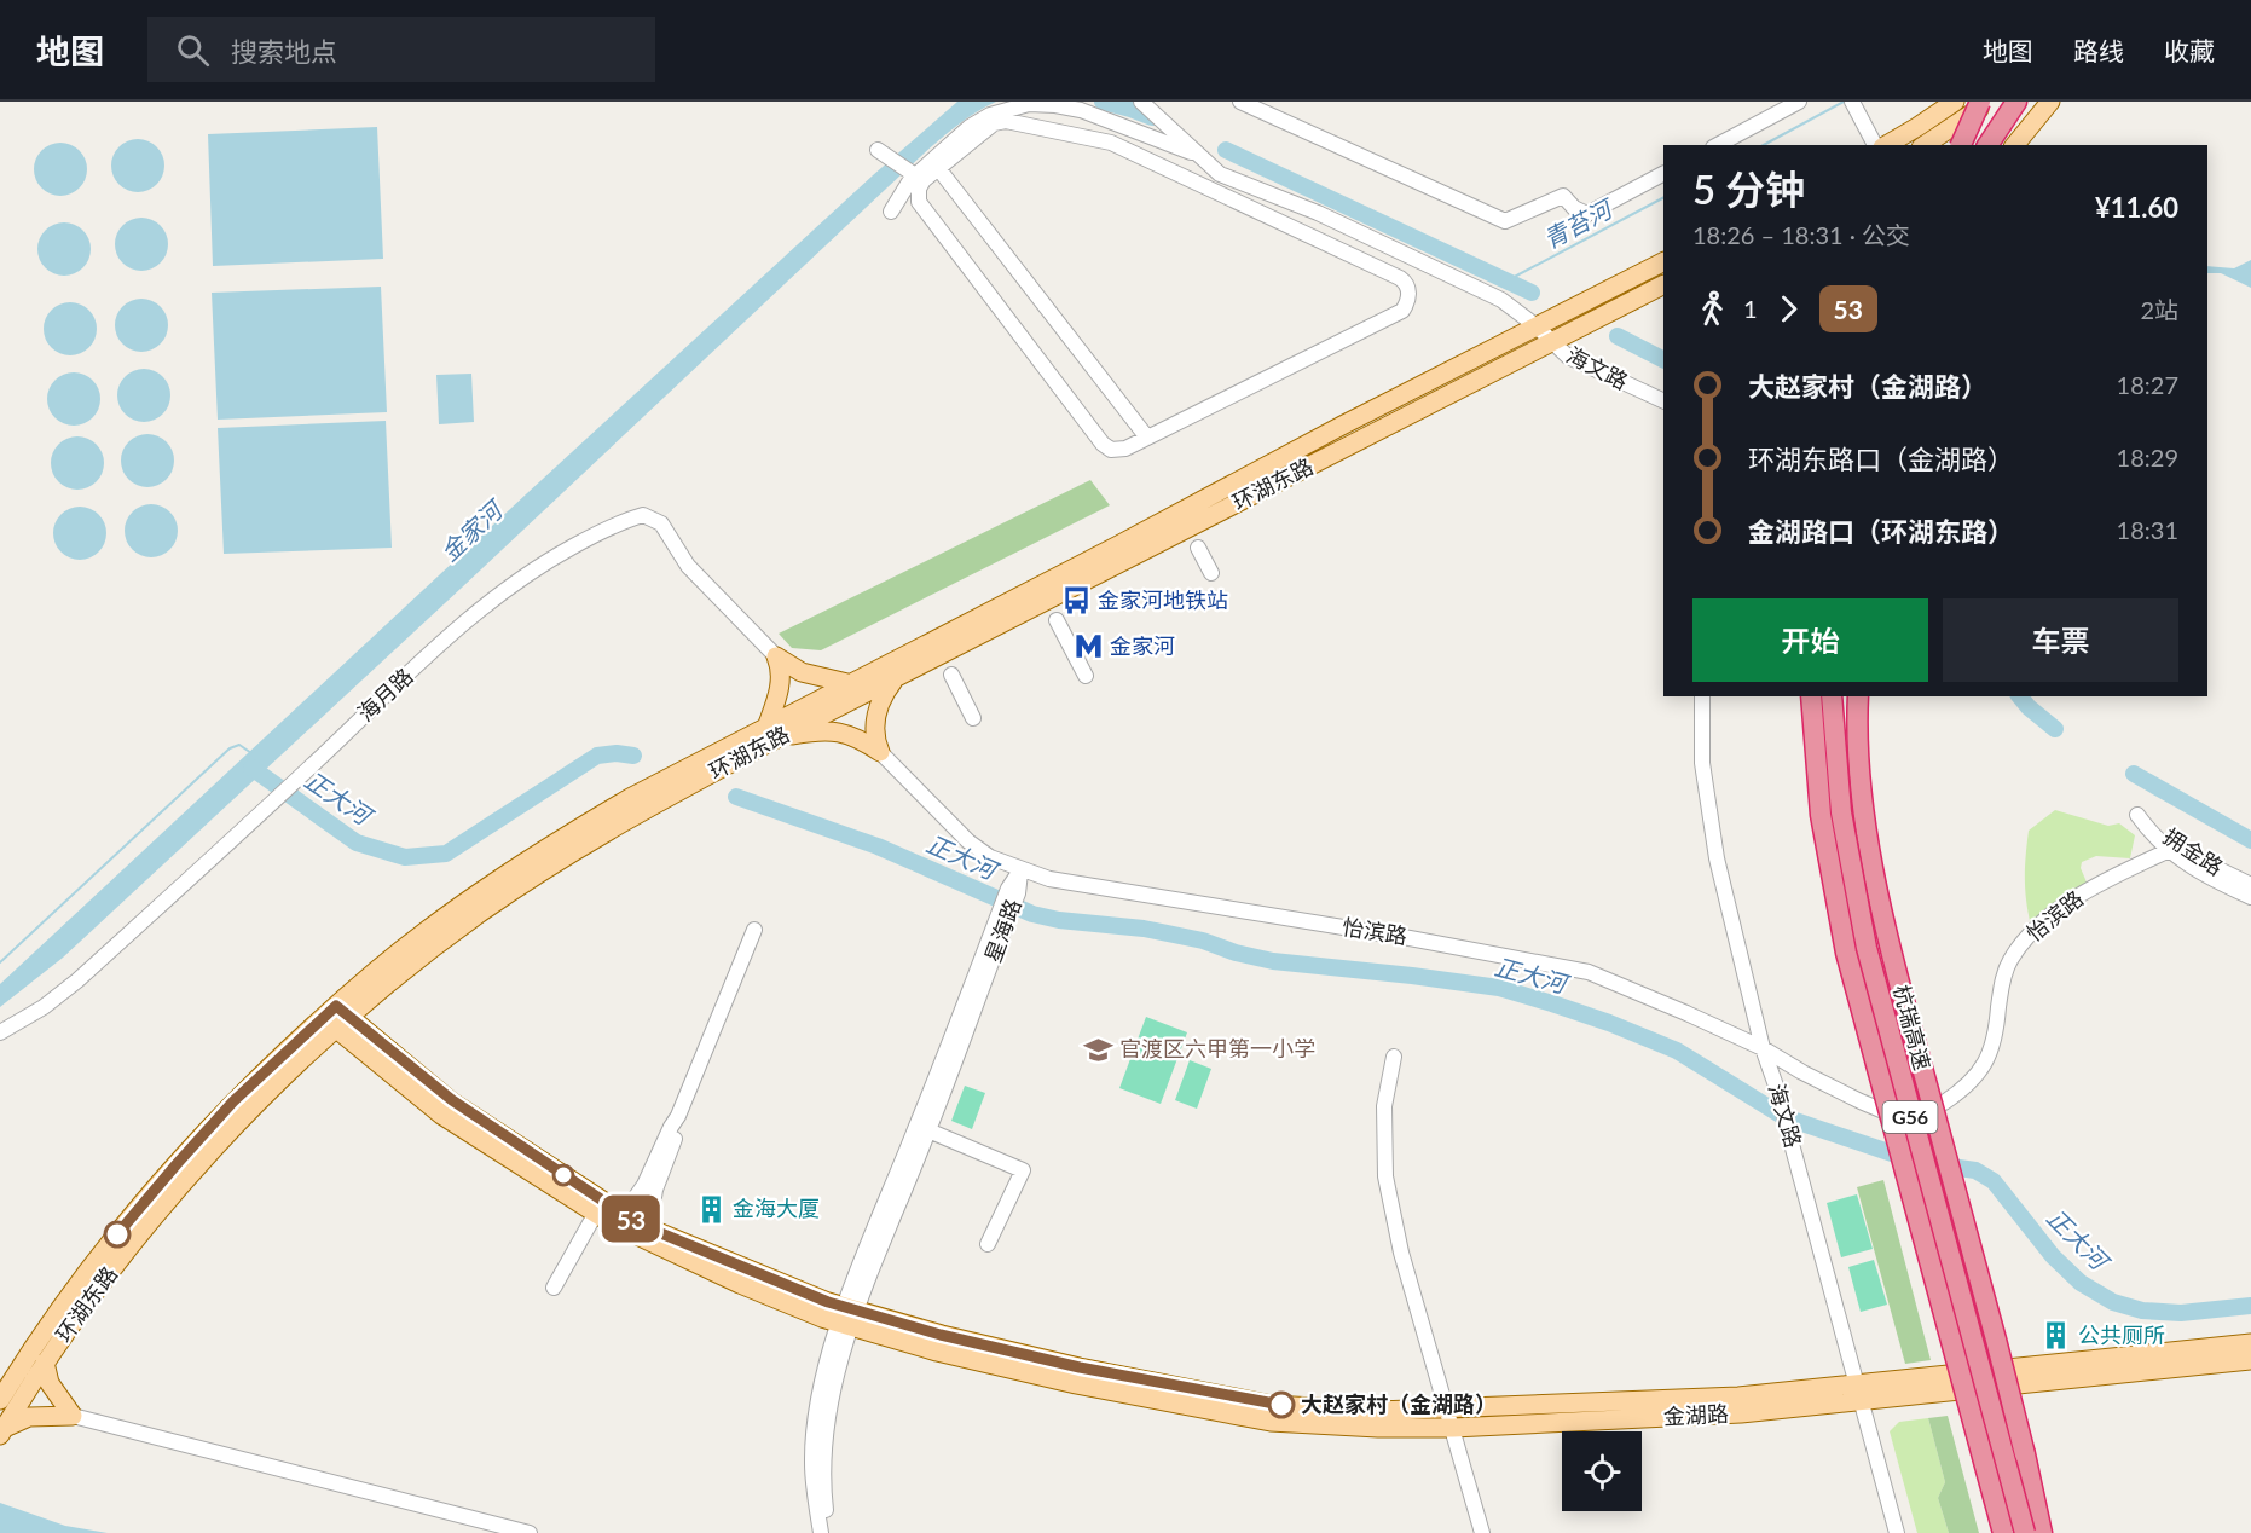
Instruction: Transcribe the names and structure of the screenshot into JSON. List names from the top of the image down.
{
  "streets": {
    "highway": ["杭瑞高速", "G56"],
    "main road": ["环湖东路", "金湖路"],
    "street": [
      "海文路",
      "海月路",
      "拥金路",
      "怡滨路",
      "星海路"
    ]
  },
  "crossings": [
    ["海文路", "环湖东路"],
    ["海文路", "怡滨路"],
    ["海文路", "金湖路"],
    ["环湖东路", "金湖路"],
    ["拥金路", "怡滨路"],
    ["怡滨路", "星海路"],
    ["星海路", "金湖路"]
  ],
  "water": ["青苔河", "金家河", "正大河"],
  "places": {
    "bus stop": ["金家河地铁站"],
    "metro station": ["金家河"],
    "school or university": ["官渡区六甲第一小学"],
    "building": ["金海大厦", "公共厕所"],
    "other": ["大赵家村（金湖路）"]
  },
  "lines": ["bus line 53"],
  "page": {
    "header": "地图",
    "search": "搜索地点",
    "nav": ["地图", "路线", "收藏"],
    "on_map": "53",
    "heading": ["5 分钟", "18:26 – 18:31 · 公交", "¥11.60"],
    "legs": ["1", "53", "2站"],
    "list": [
      {
        "name": "大赵家村（金湖路）",
        "value": "18:27"
      },
      {
        "name": "环湖东路口（金湖路）",
        "value": "18:29"
      },
      {
        "name": "金湖路口（环湖东路）",
        "value": "18:31"
      }
    ],
    "buttons": ["开始", "车票"]
  }
}
